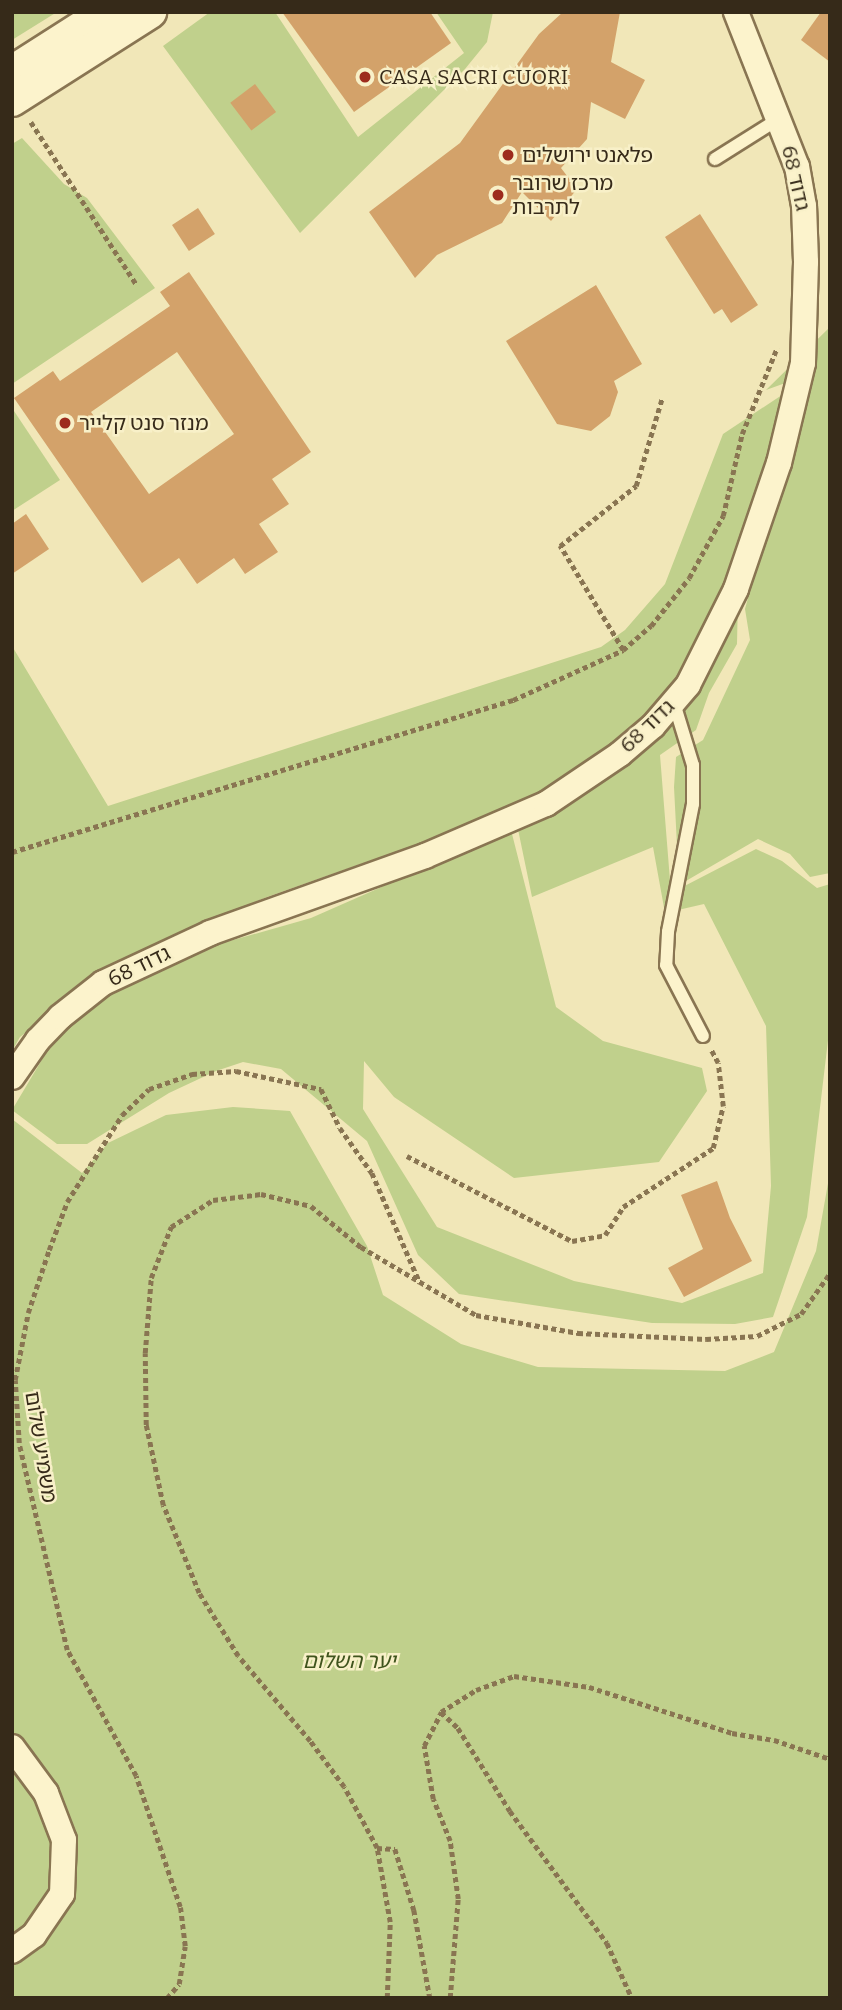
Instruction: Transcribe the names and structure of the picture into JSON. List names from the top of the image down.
{
  "streets": {
    "street": ["גדוד 68"],
    "path": ["משמיע שלום"]
  },
  "parks": ["יער השלום"],
  "places": [
    "CASA SACRI CUORI",
    "פלאנט ירושלים",
    "מרכז שרובר לתרבות",
    "מנזר סנט קלייר"
  ]
}
